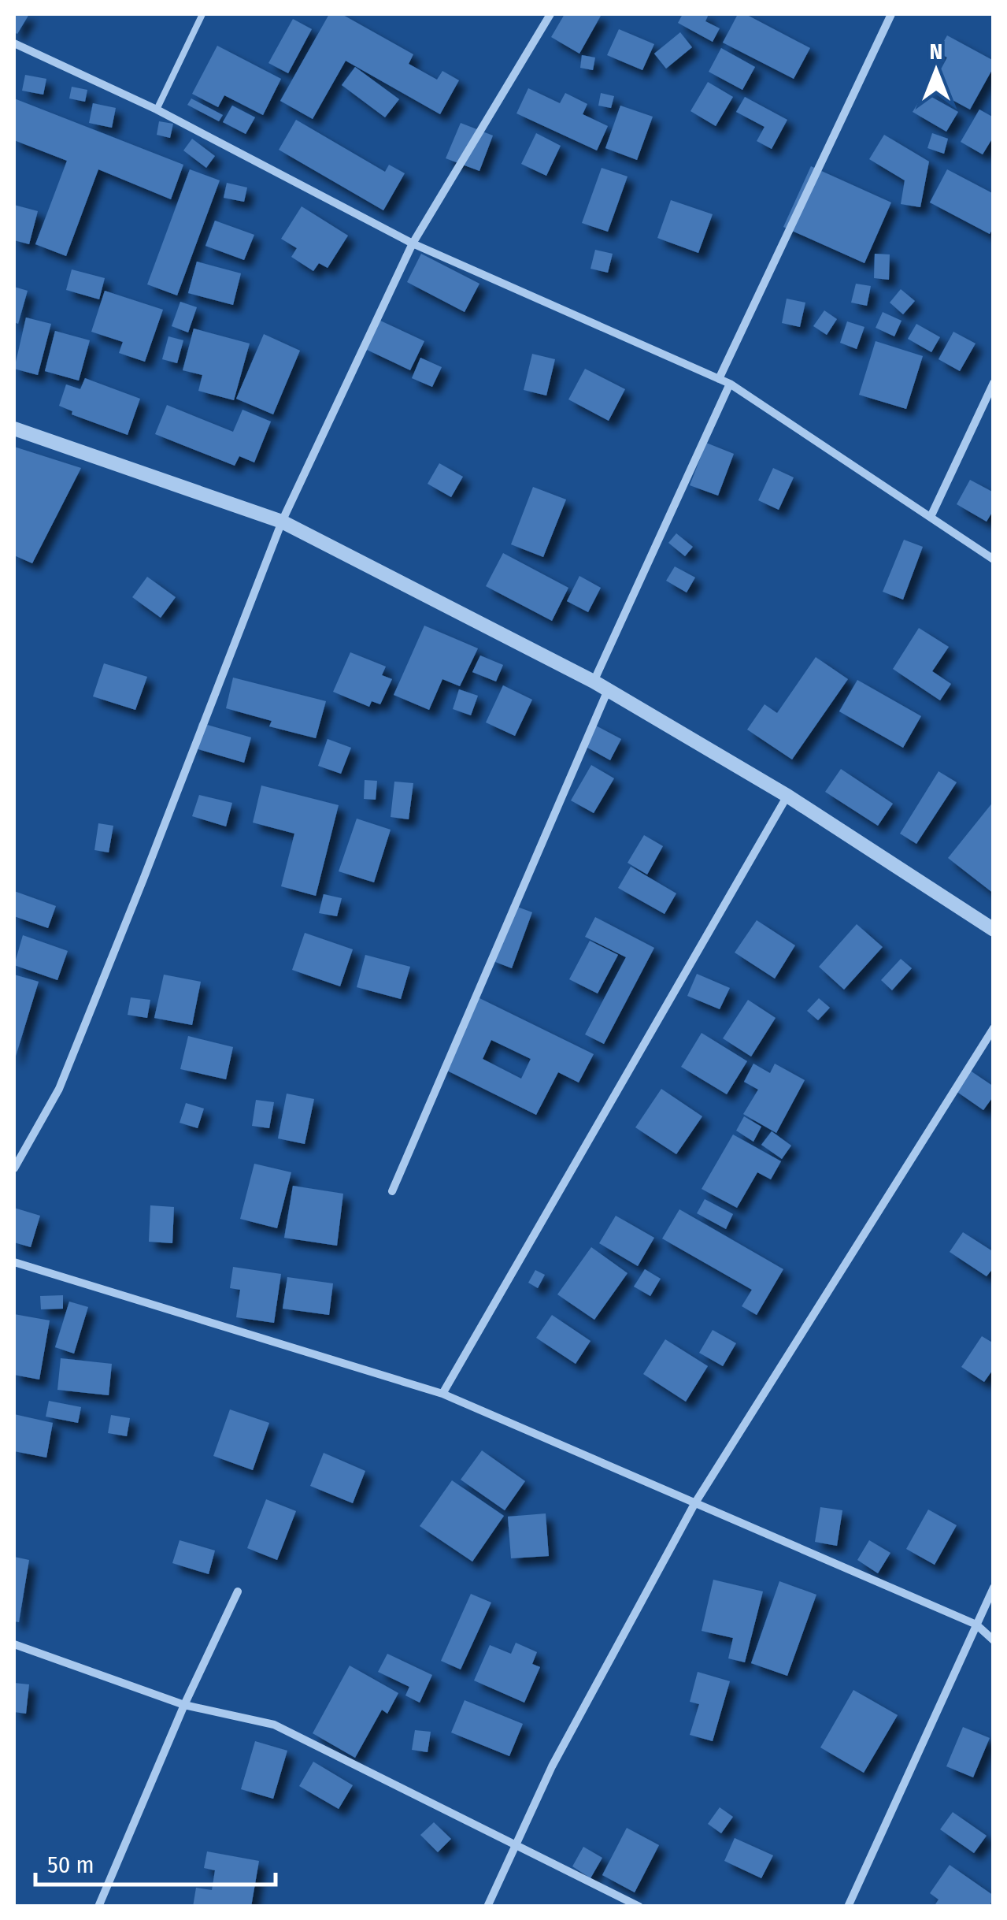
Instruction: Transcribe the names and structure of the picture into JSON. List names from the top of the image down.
{
  "scale_bar": "50 m",
  "north": "top"
}
